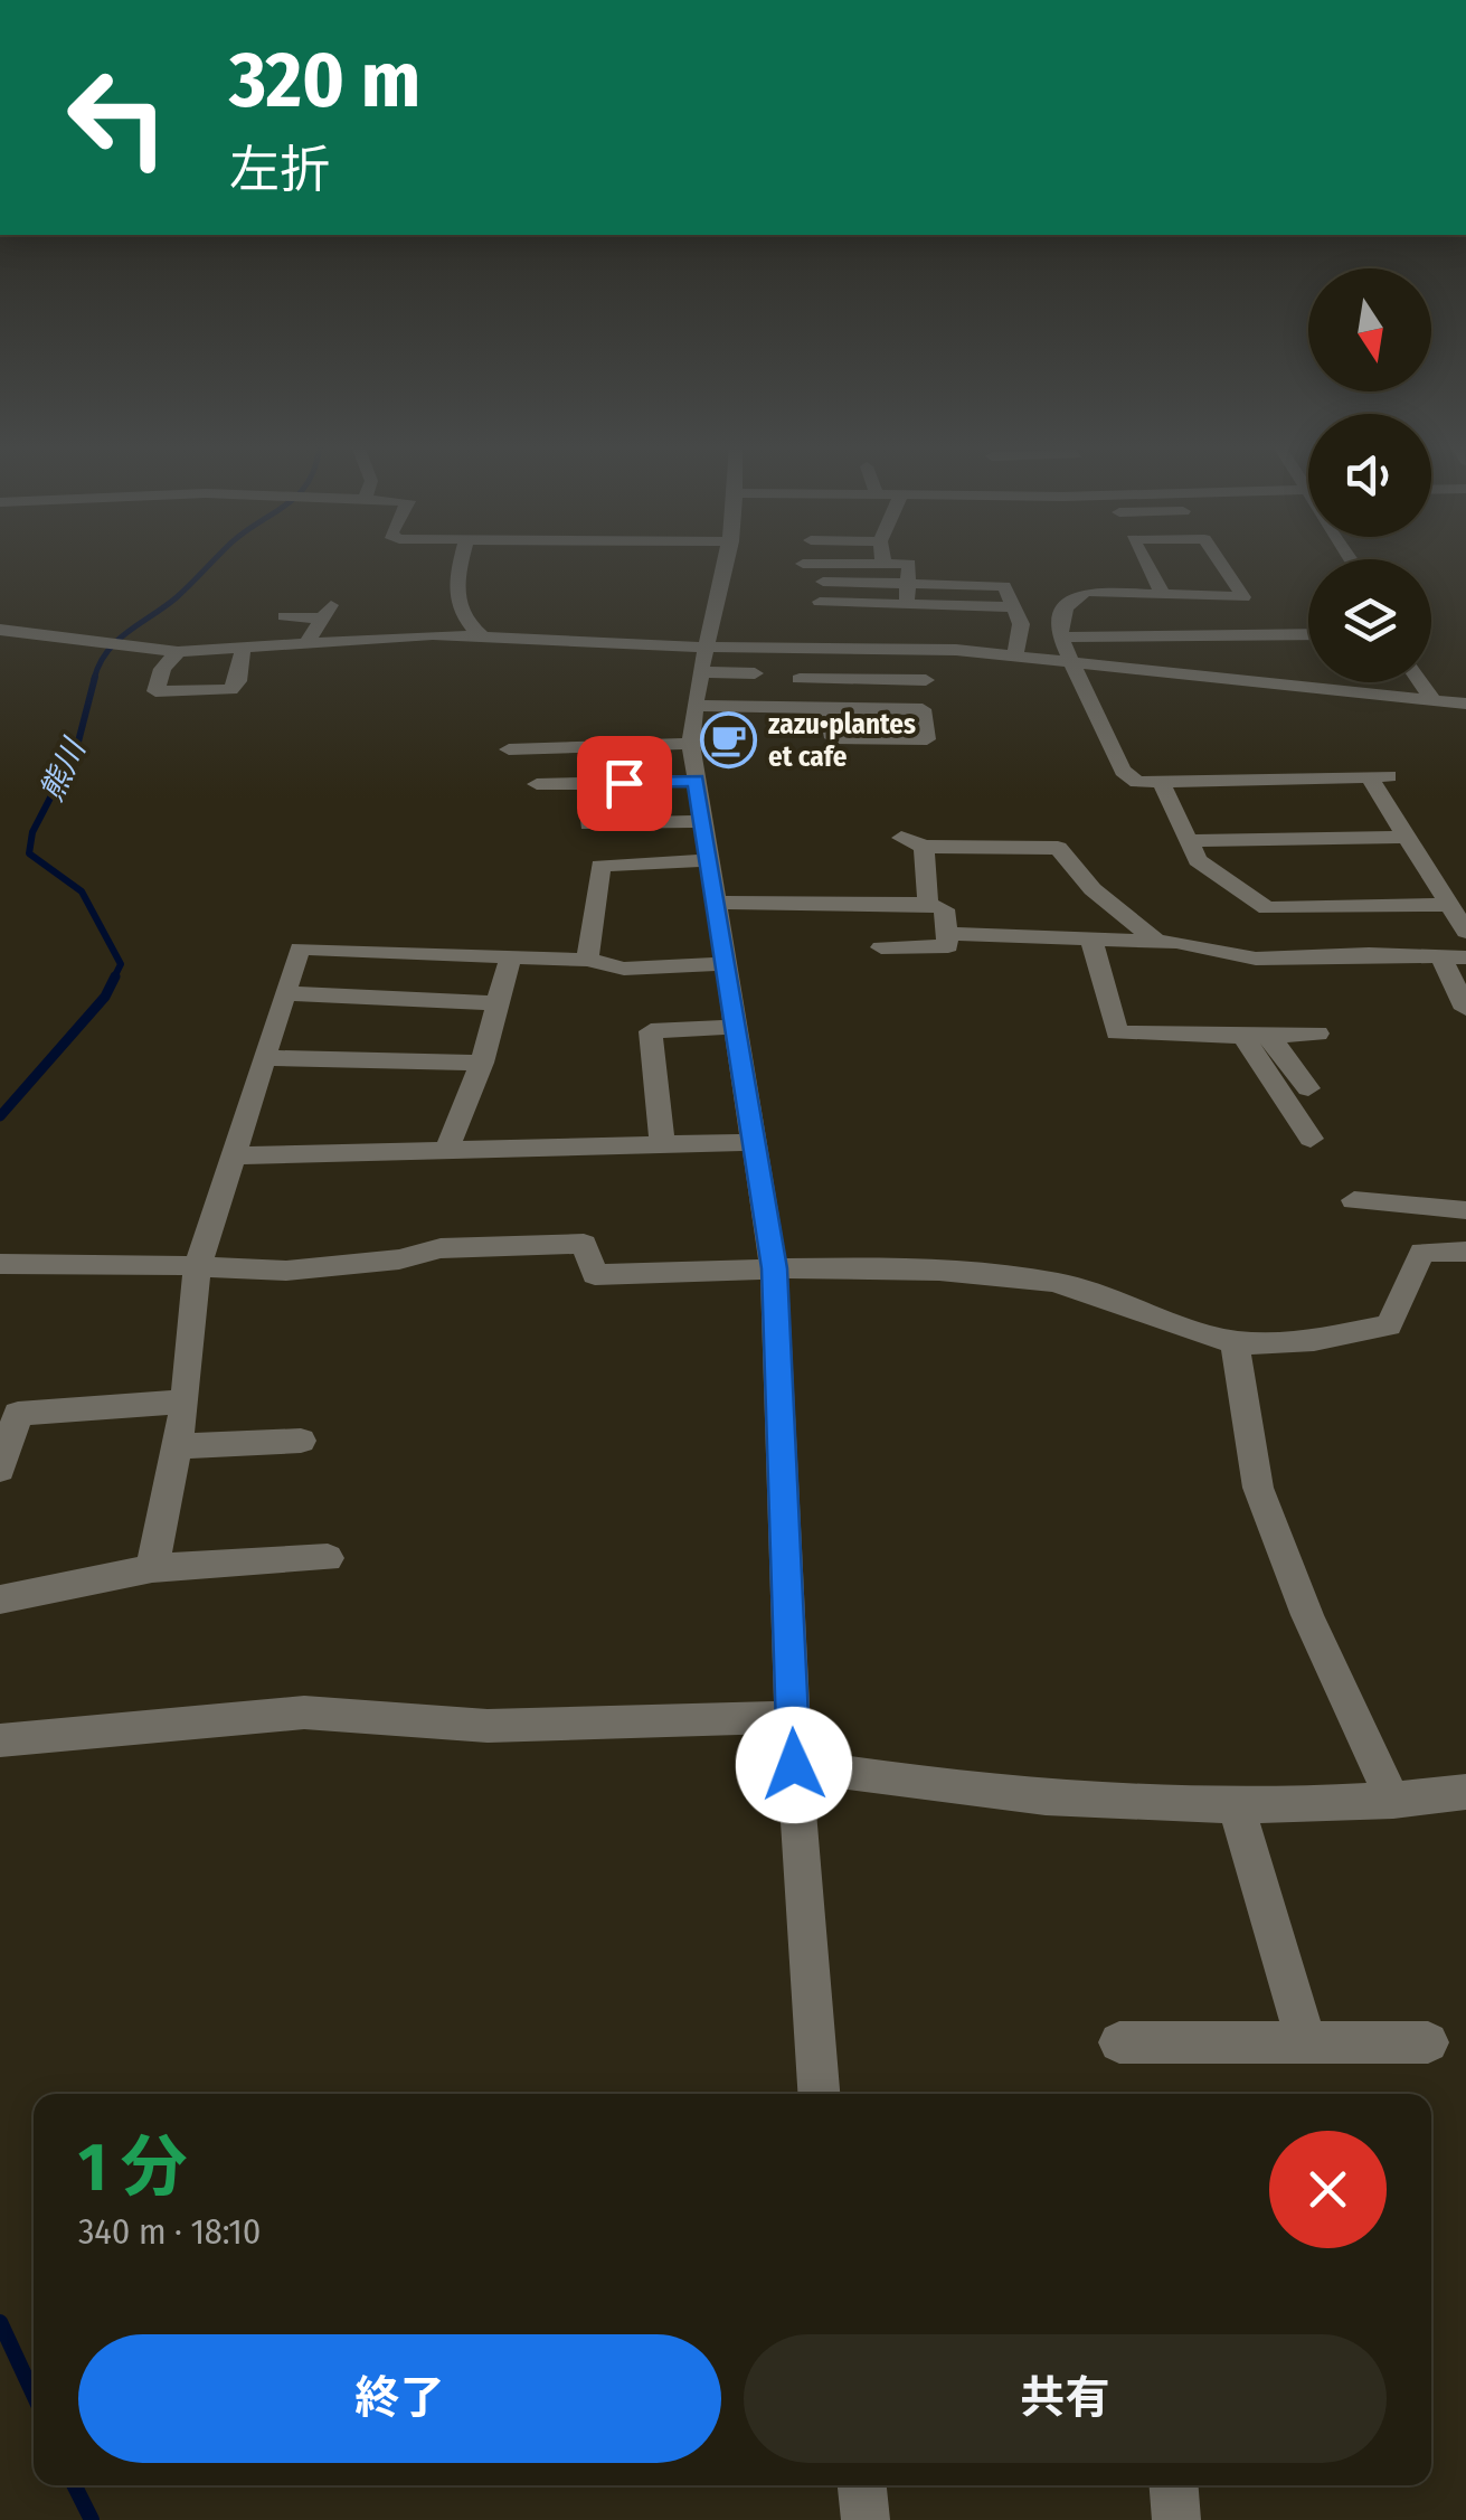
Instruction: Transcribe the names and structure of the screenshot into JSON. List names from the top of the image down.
{
  "water": ["熊川"],
  "places": {
    "cafe": ["zazu•plantes et cafe"]
  },
  "north": "bottom",
  "page": {
    "turn": ["320 m", "左折"],
    "heading": ["1 分", "340 m · 18:10"],
    "buttons": ["終了", "共有"]
  }
}
